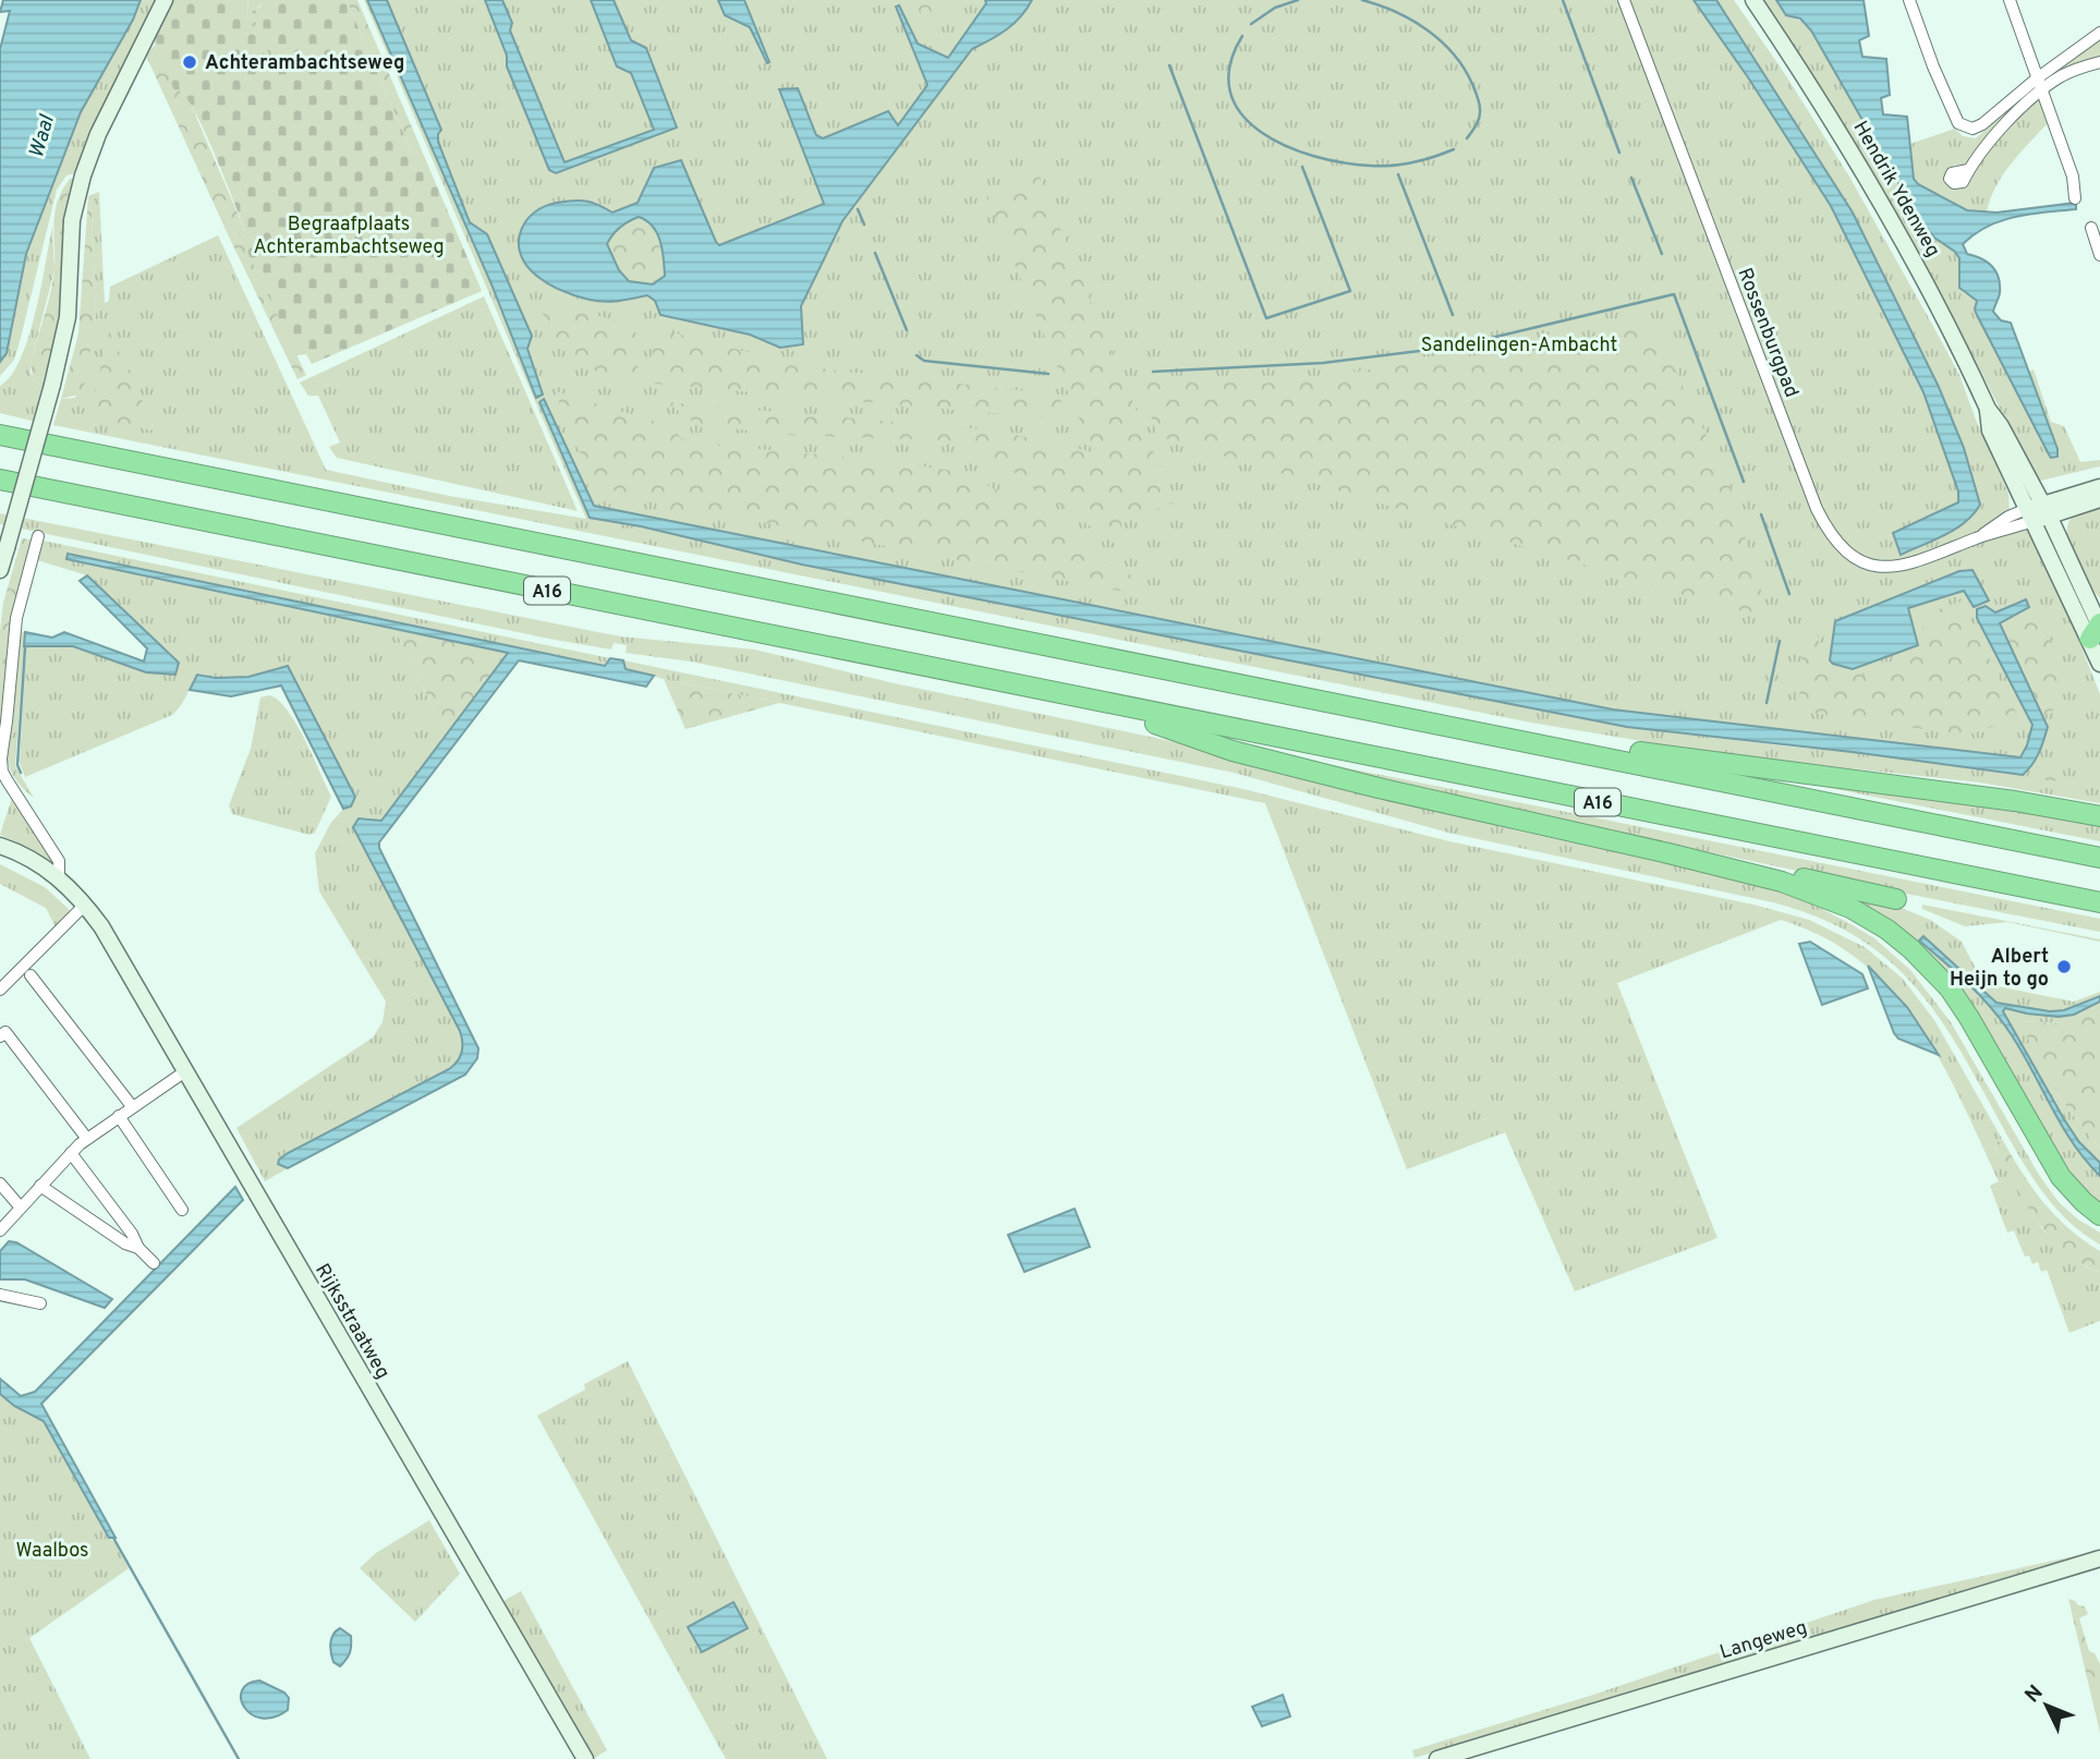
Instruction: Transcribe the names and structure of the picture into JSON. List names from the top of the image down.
{
  "streets": {
    "highway": ["A16"],
    "street": [
      "Hendrik Ydenweg",
      "Rossenburgpad",
      "Rijksstraatweg",
      "Langeweg"
    ]
  },
  "crossings": [
    ["Hendrik Ydenweg", "Rossenburgpad"]
  ],
  "water": ["Waal"],
  "parks": ["Begraafplaats Achterambachtseweg", "Sandelingen-Ambacht", "Waalbos"],
  "places": ["Achterambachtseweg", "Albert Heijn to go"],
  "north": "top left"
}
